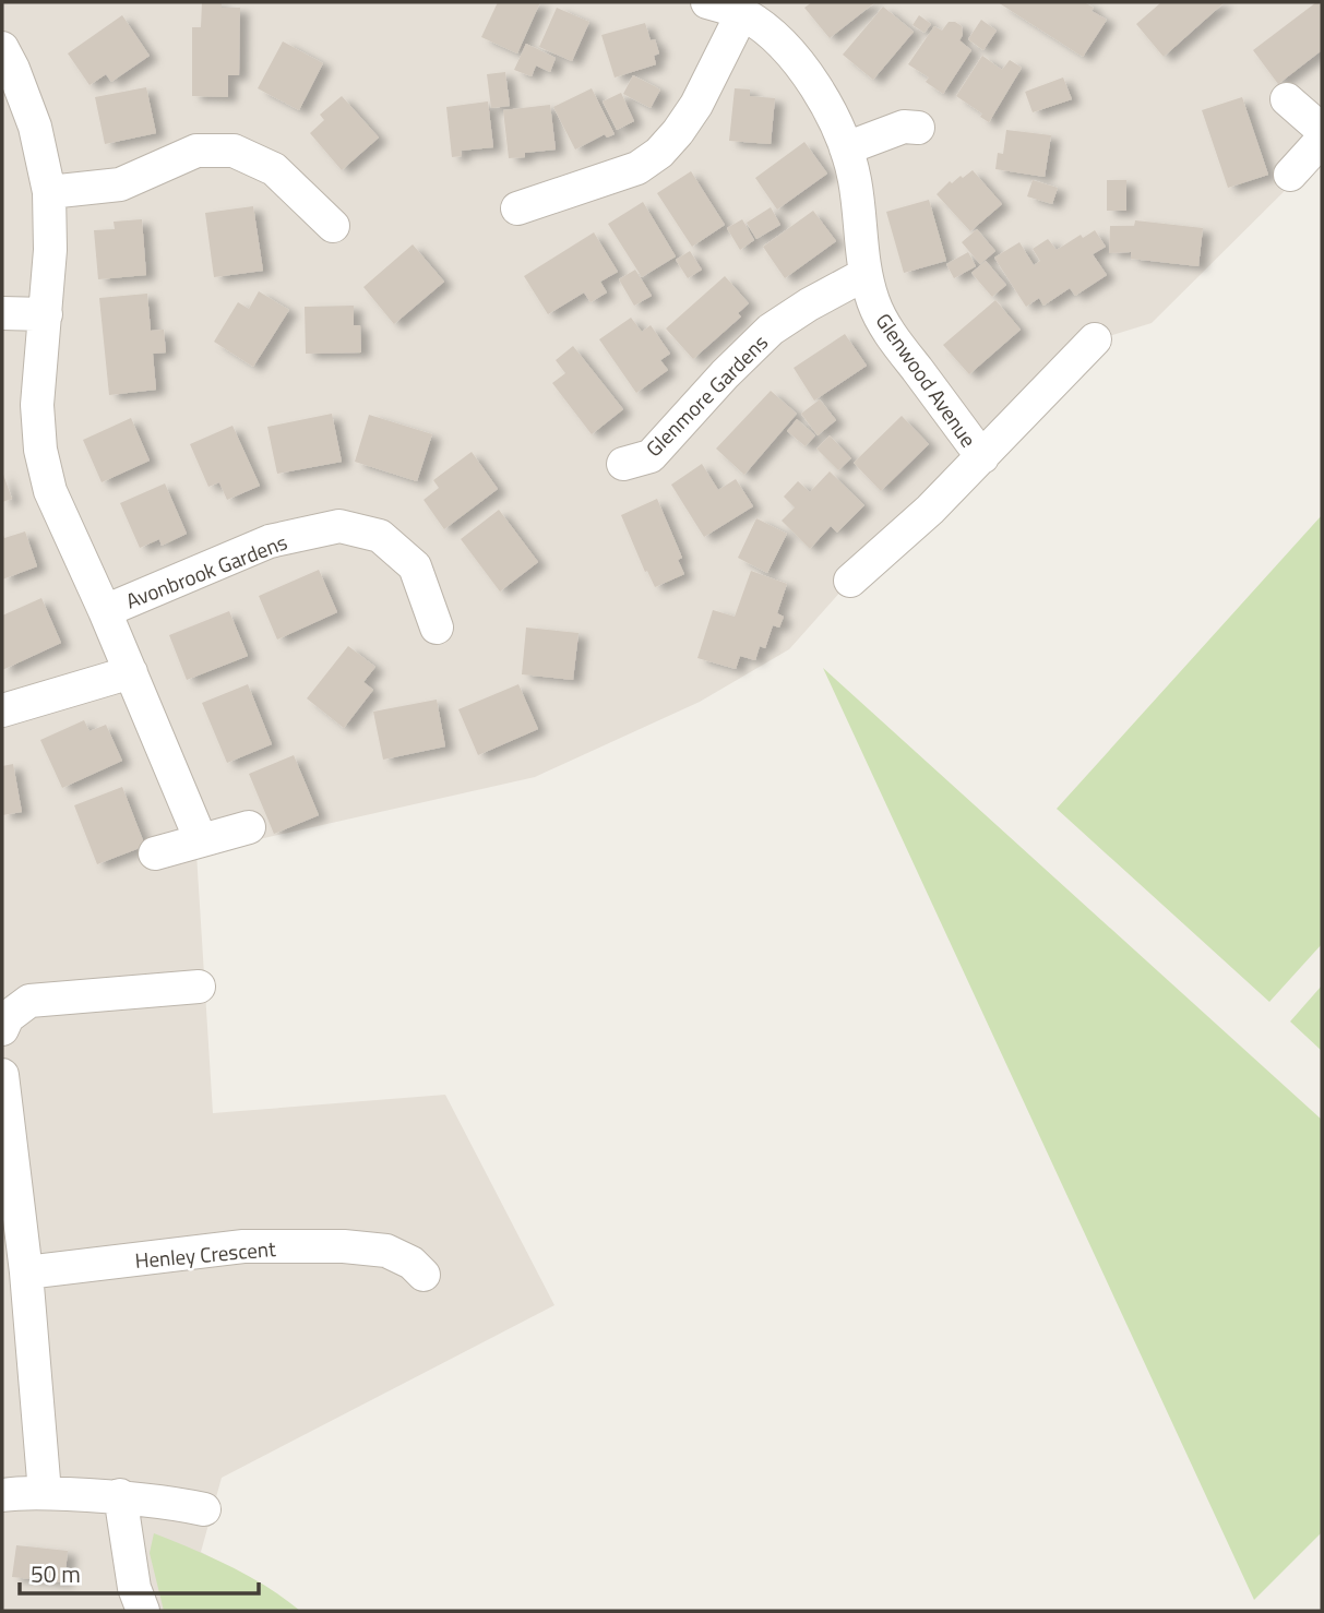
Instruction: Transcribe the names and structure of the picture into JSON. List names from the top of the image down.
{
  "streets": {
    "street": [
      "Glenwood Avenue",
      "Glenmore Gardens",
      "Avonbrook Gardens",
      "Henley Crescent"
    ]
  },
  "crossings": [
    ["Glenwood Avenue", "Glenmore Gardens"]
  ],
  "scale_bar": "50 m"
}
